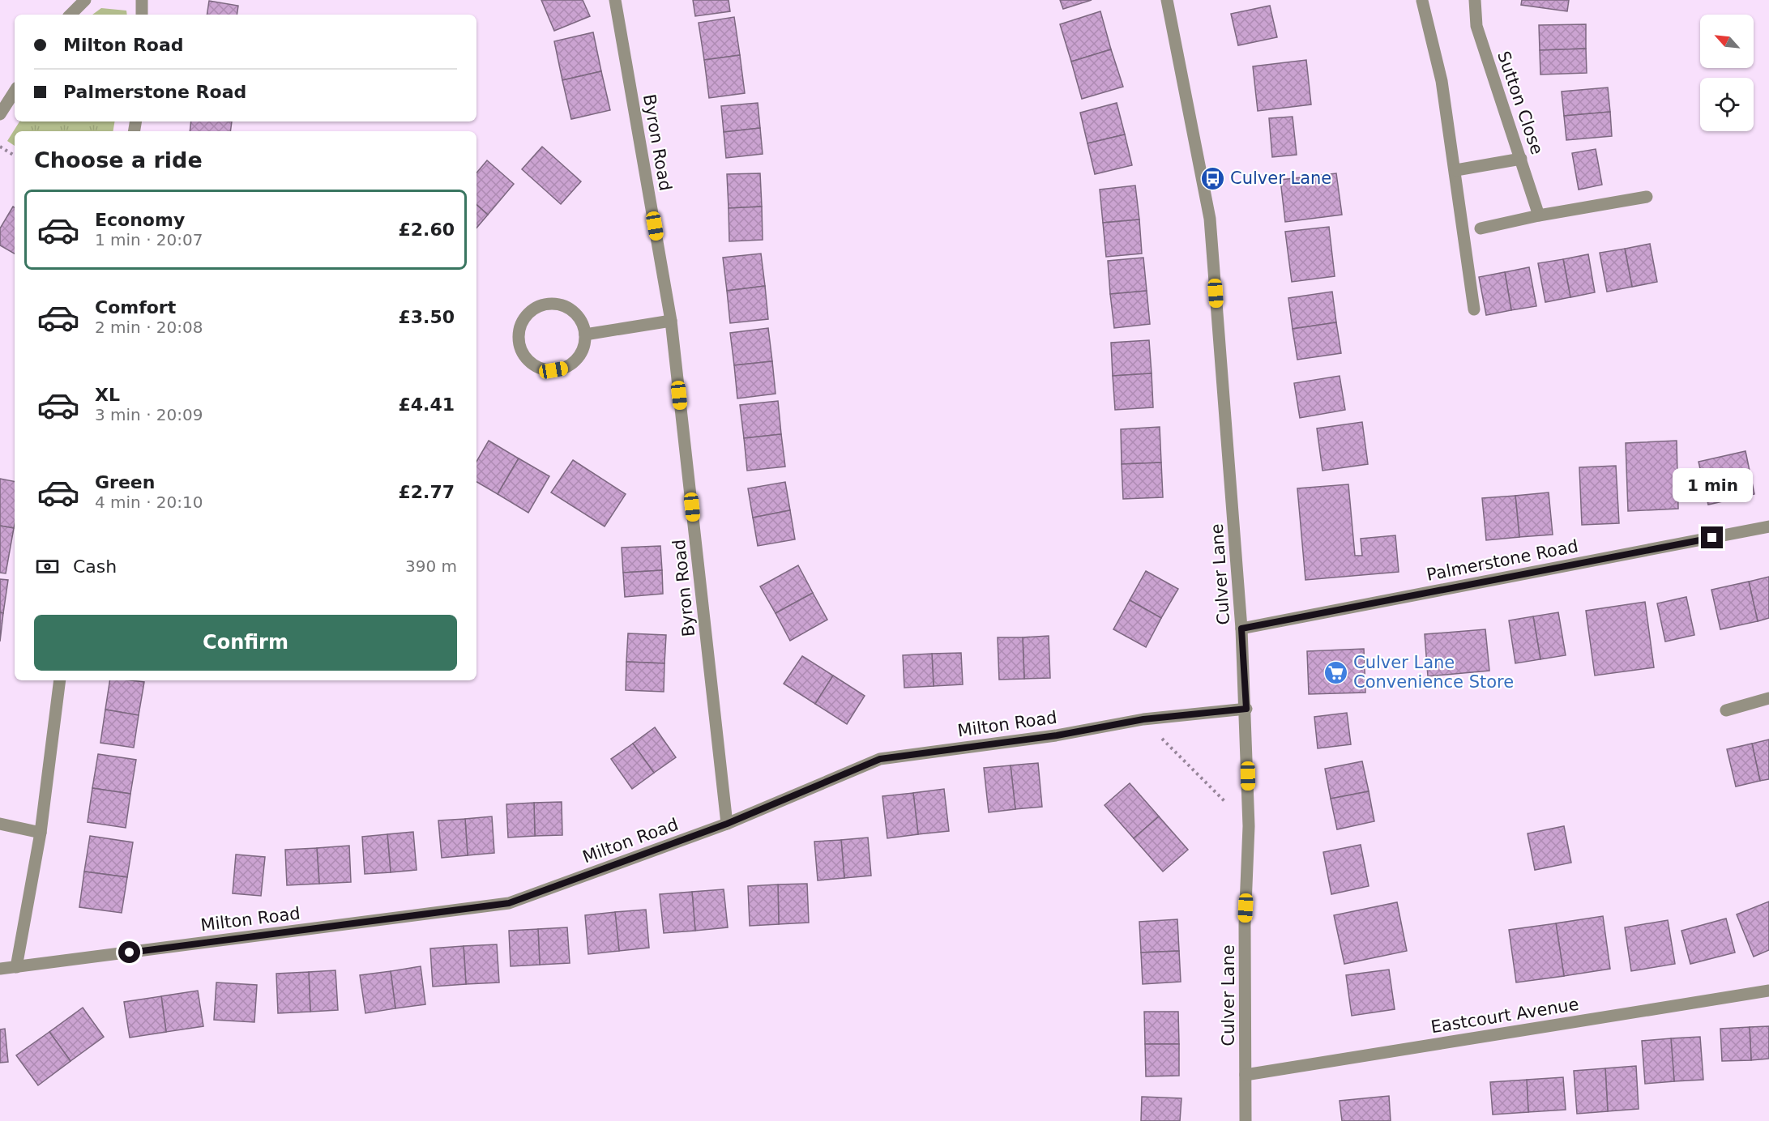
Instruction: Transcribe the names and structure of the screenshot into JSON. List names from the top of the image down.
{
  "streets": {
    "street": [
      "Sutton Close",
      "Byron Road",
      "Palmerstone Road",
      "Culver Lane",
      "Milton Road",
      "Eastcourt Avenue"
    ]
  },
  "crossings": [
    ["Byron Road", "Milton Road"],
    ["Palmerstone Road", "Culver Lane"],
    ["Culver Lane", "Milton Road"],
    ["Culver Lane", "Eastcourt Avenue"]
  ],
  "places": {
    "bus stop": ["Culver Lane"],
    "supermarket": ["Culver Lane Convenience Store"]
  },
  "north": "top left",
  "page": {
    "banner": ["Milton Road", "Palmerstone Road"],
    "heading": "Choose a ride",
    "list": [
      {
        "name": "Economy",
        "note": "1 min · 20:07",
        "value": "£2.60"
      },
      {
        "name": "Comfort",
        "note": "2 min · 20:08",
        "value": "£3.50"
      },
      {
        "name": "XL",
        "note": "3 min · 20:09",
        "value": "£4.41"
      },
      {
        "name": "Green",
        "note": "4 min · 20:10",
        "value": "£2.77"
      }
    ],
    "bubble": "1 min",
    "pay": ["Cash", "390 m"],
    "buttons": "Confirm"
  }
}
